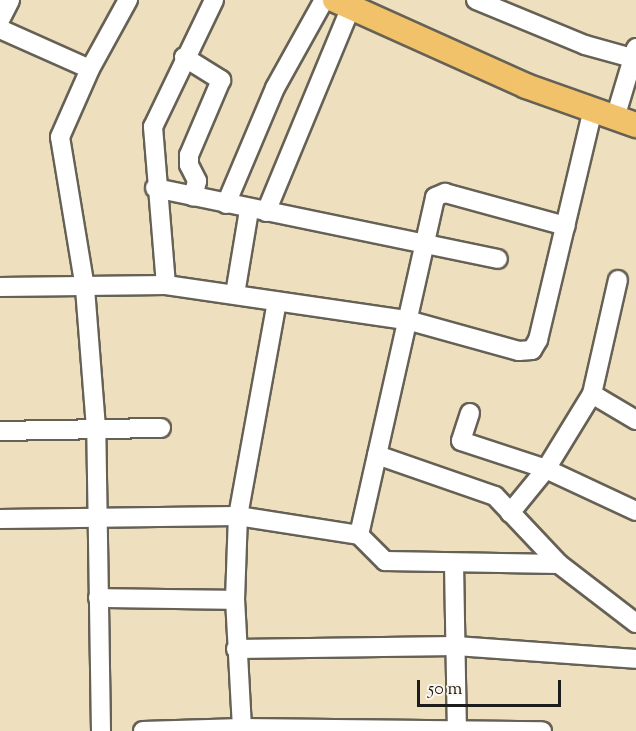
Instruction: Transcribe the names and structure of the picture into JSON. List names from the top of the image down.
{
  "scale_bar": "50 m"
}
